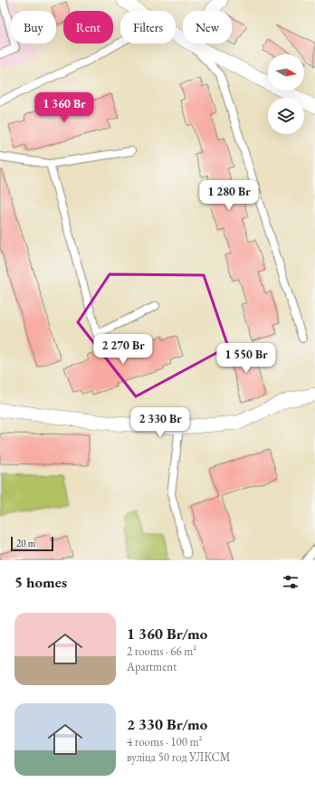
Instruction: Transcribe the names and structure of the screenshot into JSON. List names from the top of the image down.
{
  "scale_bar": "20 m",
  "north": "right",
  "page": {
    "chip": [
      "Buy",
      "Rent",
      "Filters",
      "New"
    ],
    "price": [
      "1 360 Br",
      "1 280 Br",
      "2 270 Br",
      "1 550 Br",
      "2 330 Br"
    ],
    "scale": "20 m",
    "heading": "5 homes",
    "list": [
      {
        "name": "1 360 Br/mo",
        "note": "2 rooms · 66 m² · Apartment"
      },
      {
        "name": "2 330 Br/mo",
        "note": "4 rooms · 100 m² · вуліца 50 год УЛКСМ"
      }
    ]
  }
}
